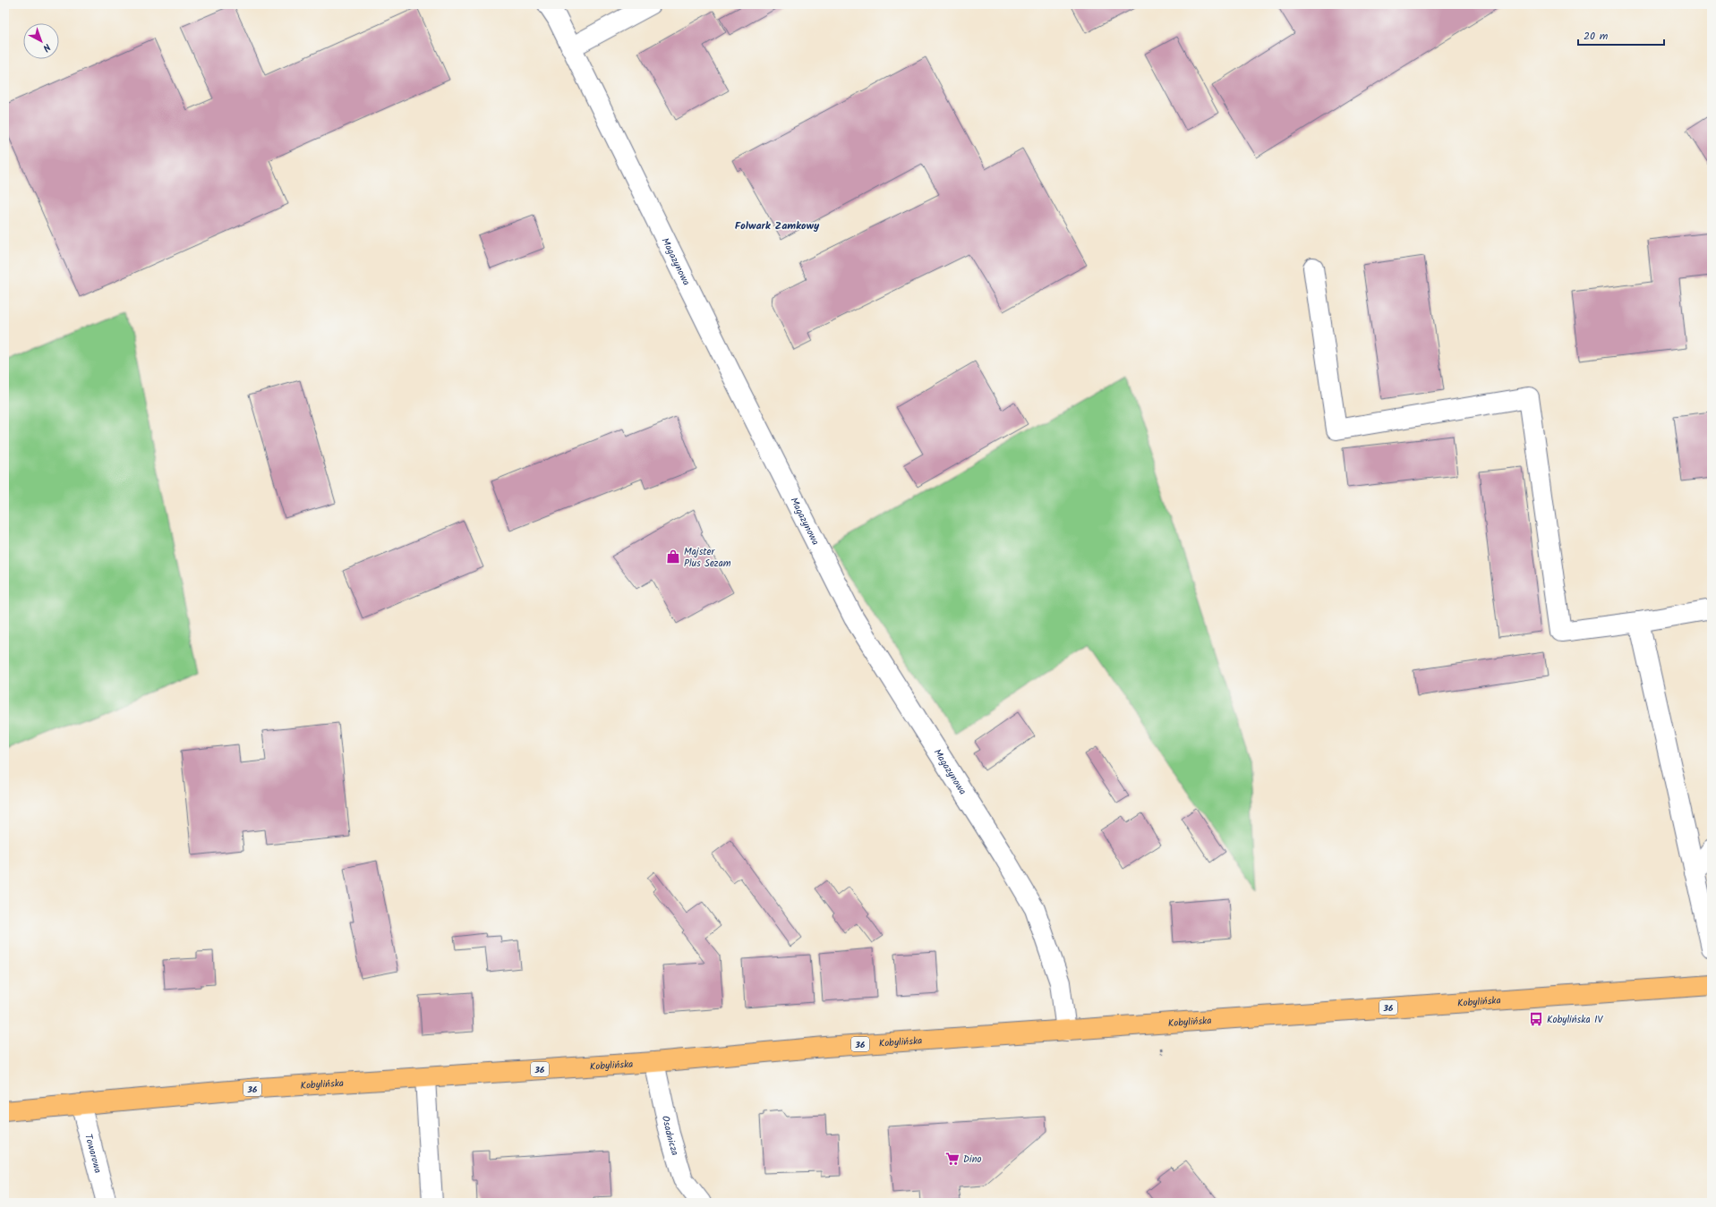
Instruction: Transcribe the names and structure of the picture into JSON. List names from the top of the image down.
{
  "streets": {
    "main road": ["Kobylińska", "36"],
    "street": ["Magazynowa", "Osadnicza", "Towarowa"]
  },
  "crossings": [
    ["Magazynowa", "Kobylińska"],
    ["Kobylińska", "Osadnicza"],
    ["Kobylińska", "Towarowa"]
  ],
  "districts": ["Folwark Zamkowy"],
  "places": {
    "shop": ["Majster Plus Sezam"],
    "bus stop": ["Kobylińska IV"],
    "supermarket": ["Dino"]
  },
  "scale_bar": "20 m",
  "north": "bottom right"
}
